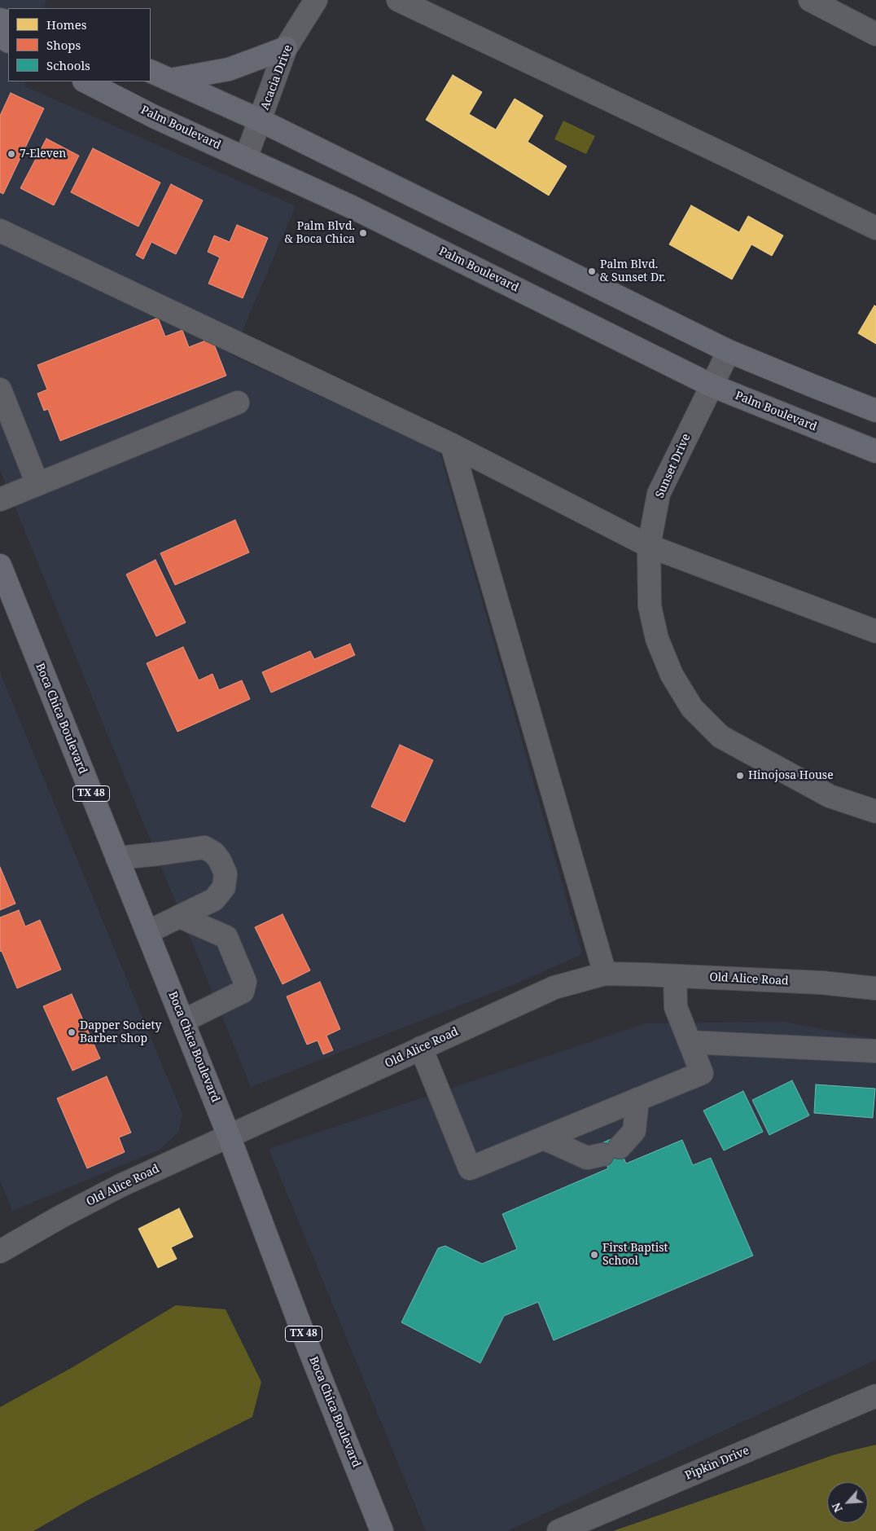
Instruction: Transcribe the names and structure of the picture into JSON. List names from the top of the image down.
{
  "streets": {
    "main road": ["Palm Boulevard", "Boca Chica Boulevard", "TX 48"],
    "street": [
      "Acacia Drive",
      "Sunset Drive",
      "Old Alice Road",
      "Pipkin Drive"
    ]
  },
  "crossings": [
    ["Acacia Drive", "Palm Boulevard"],
    ["Palm Boulevard", "Sunset Drive"],
    ["Boca Chica Boulevard", "Old Alice Road"]
  ],
  "places": [
    "7-Eleven",
    "Palm Blvd. & Boca Chica",
    "Palm Blvd. & Sunset Dr.",
    "Hinojosa House",
    "Dapper Society Barber Shop",
    "First Baptist School"
  ],
  "legend": ["Homes", "Shops", "Schools"],
  "north": "bottom left"
}
